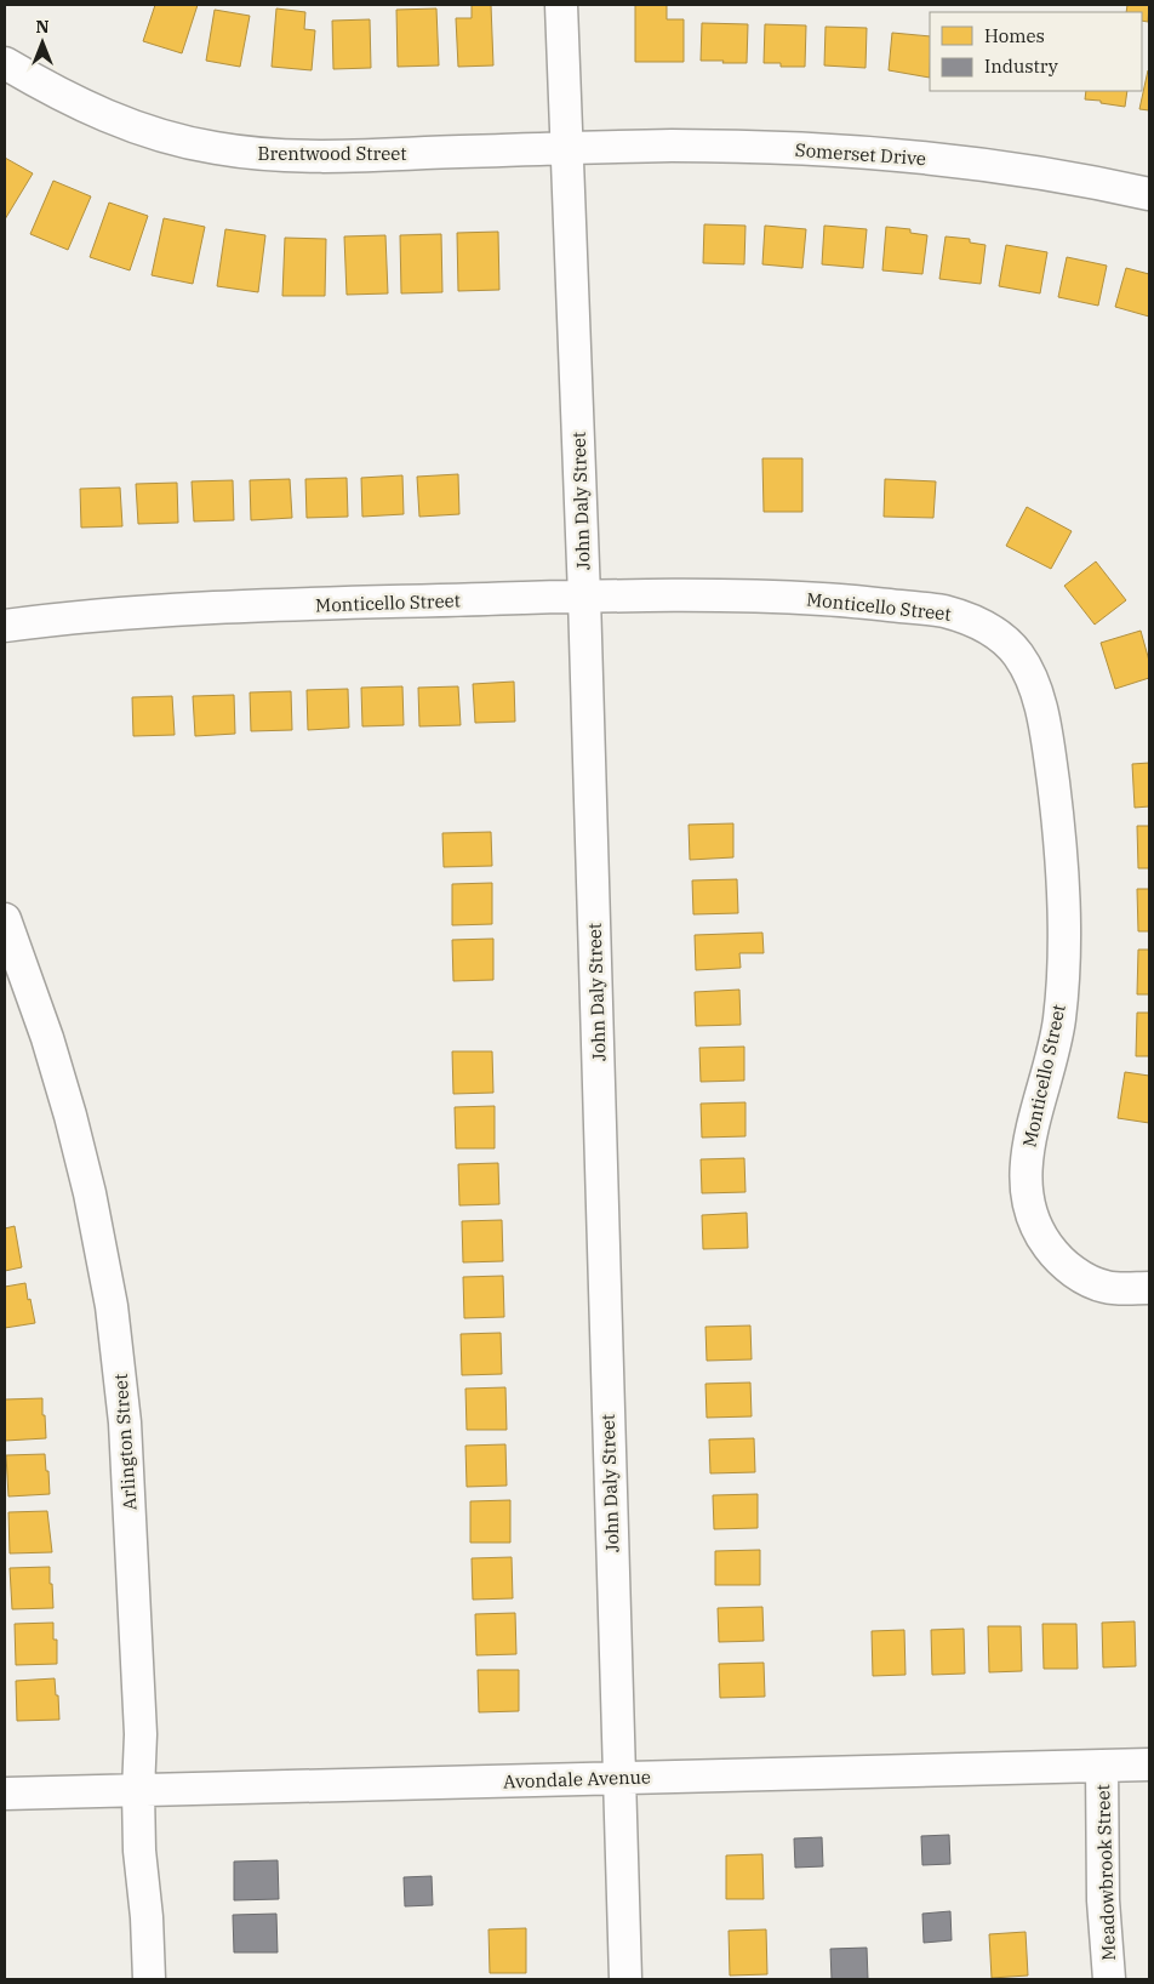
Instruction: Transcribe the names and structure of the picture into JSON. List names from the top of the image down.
{
  "streets": {
    "street": [
      "Brentwood Street",
      "Somerset Drive",
      "John Daly Street",
      "Monticello Street",
      "Arlington Street",
      "Avondale Avenue",
      "Meadowbrook Street"
    ]
  },
  "crossings": [
    ["Brentwood Street", "Somerset Drive"],
    ["Brentwood Street", "John Daly Street"],
    ["Somerset Drive", "John Daly Street"],
    ["John Daly Street", "Monticello Street"],
    ["John Daly Street", "Avondale Avenue"],
    ["Arlington Street", "Avondale Avenue"],
    ["Avondale Avenue", "Meadowbrook Street"]
  ],
  "legend": ["Homes", "Industry"],
  "north": "top"
}
